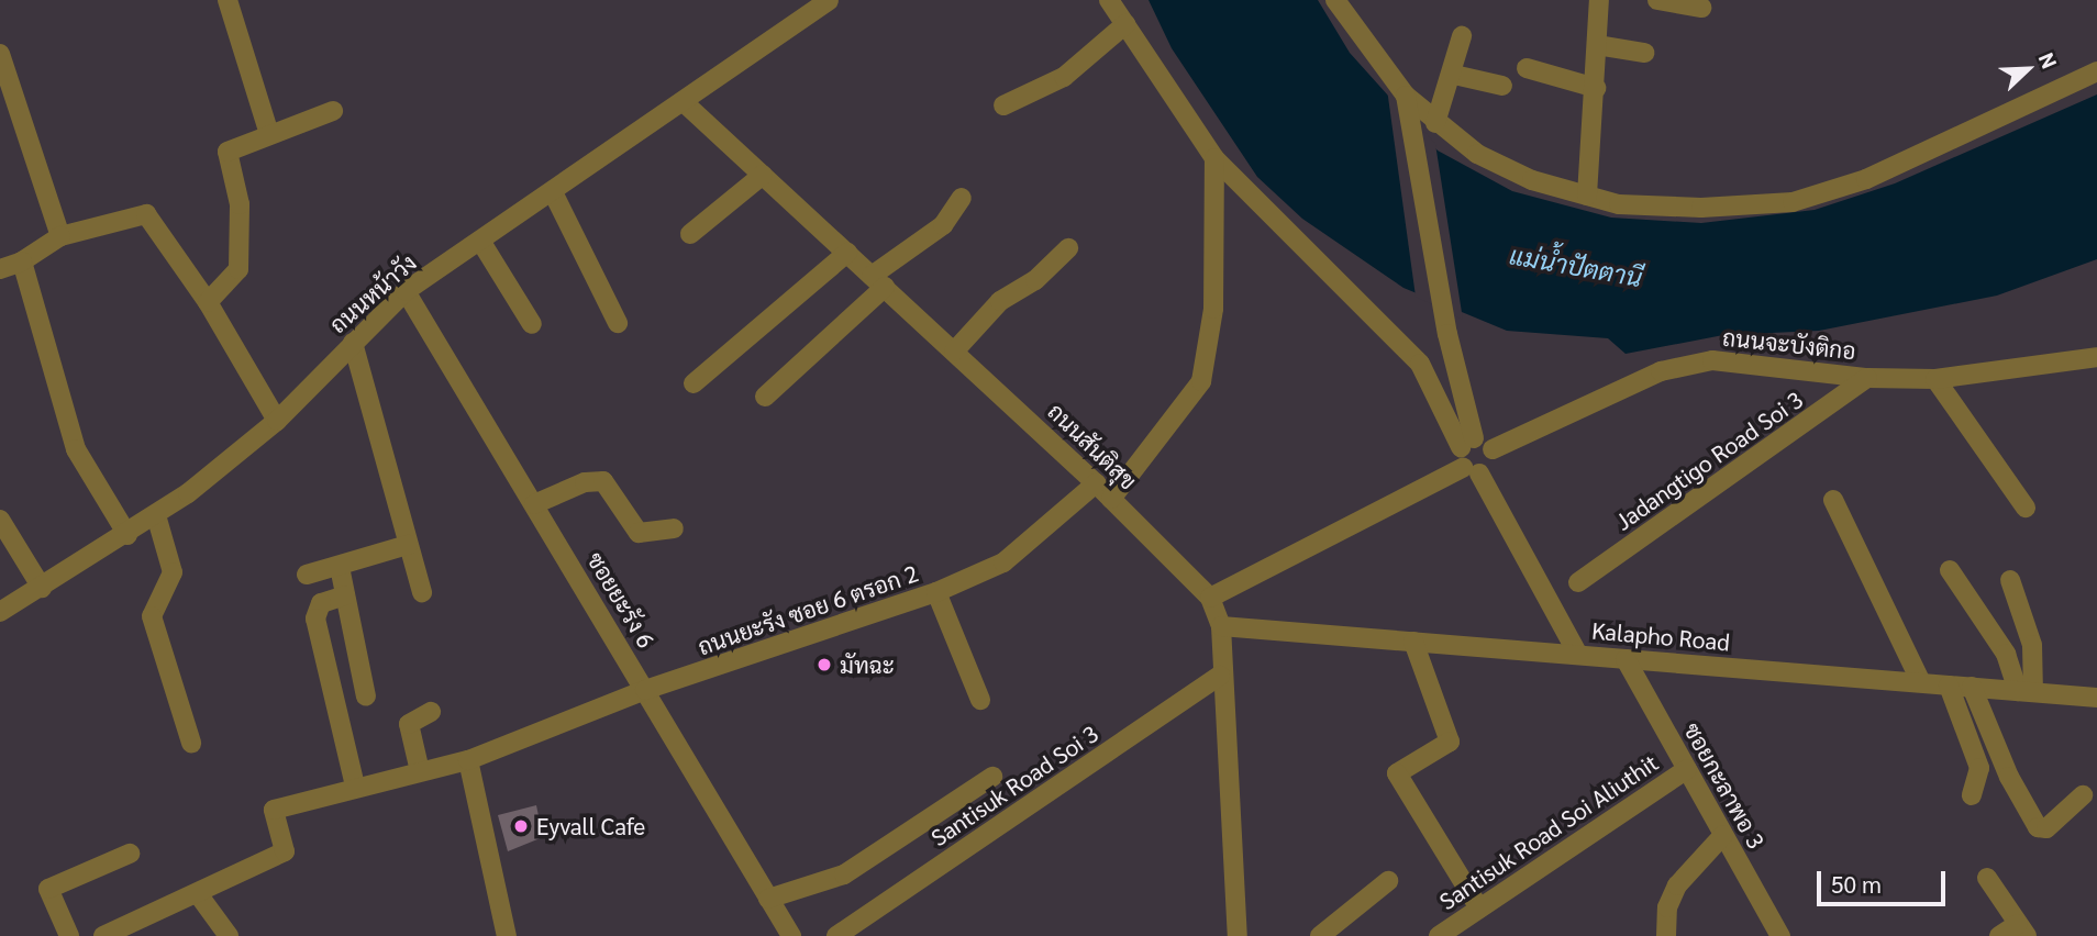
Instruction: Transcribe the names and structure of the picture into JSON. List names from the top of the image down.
{
  "streets": {
    "street": [
      "ถนนหน้าวัง",
      "ถนนจะบังติกอ",
      "ถนนสันติสุข",
      "Jadangtigo Road Soi 3",
      "ซอยยะรัง 6",
      "ถนนยะรัง ซอย 6 ตรอก 2",
      "Kalapho Road",
      "Santisuk Road Soi 3",
      "ซอยกะลาพอ 3",
      "Santisuk Road Soi Aliuthit"
    ]
  },
  "crossings": [
    ["ถนนหน้าวัง", "ถนนสันติสุข"],
    ["ถนนหน้าวัง", "ซอยยะรัง 6"],
    ["ถนนจะบังติกอ", "Jadangtigo Road Soi 3"],
    ["ถนนสันติสุข", "ถนนยะรัง ซอย 6 ตรอก 2"],
    ["ถนนสันติสุข", "Kalapho Road"],
    ["ถนนสันติสุข", "Santisuk Road Soi 3"],
    ["ซอยยะรัง 6", "ถนนยะรัง ซอย 6 ตรอก 2"],
    ["Kalapho Road", "ซอยกะลาพอ 3"],
    ["ซอยกะลาพอ 3", "Santisuk Road Soi Aliuthit"]
  ],
  "water": ["แม่น้ำปัตตานี"],
  "places": ["มัทฉะ", "Eyvall Cafe"],
  "scale_bar": "50 m",
  "north": "top right"
}
